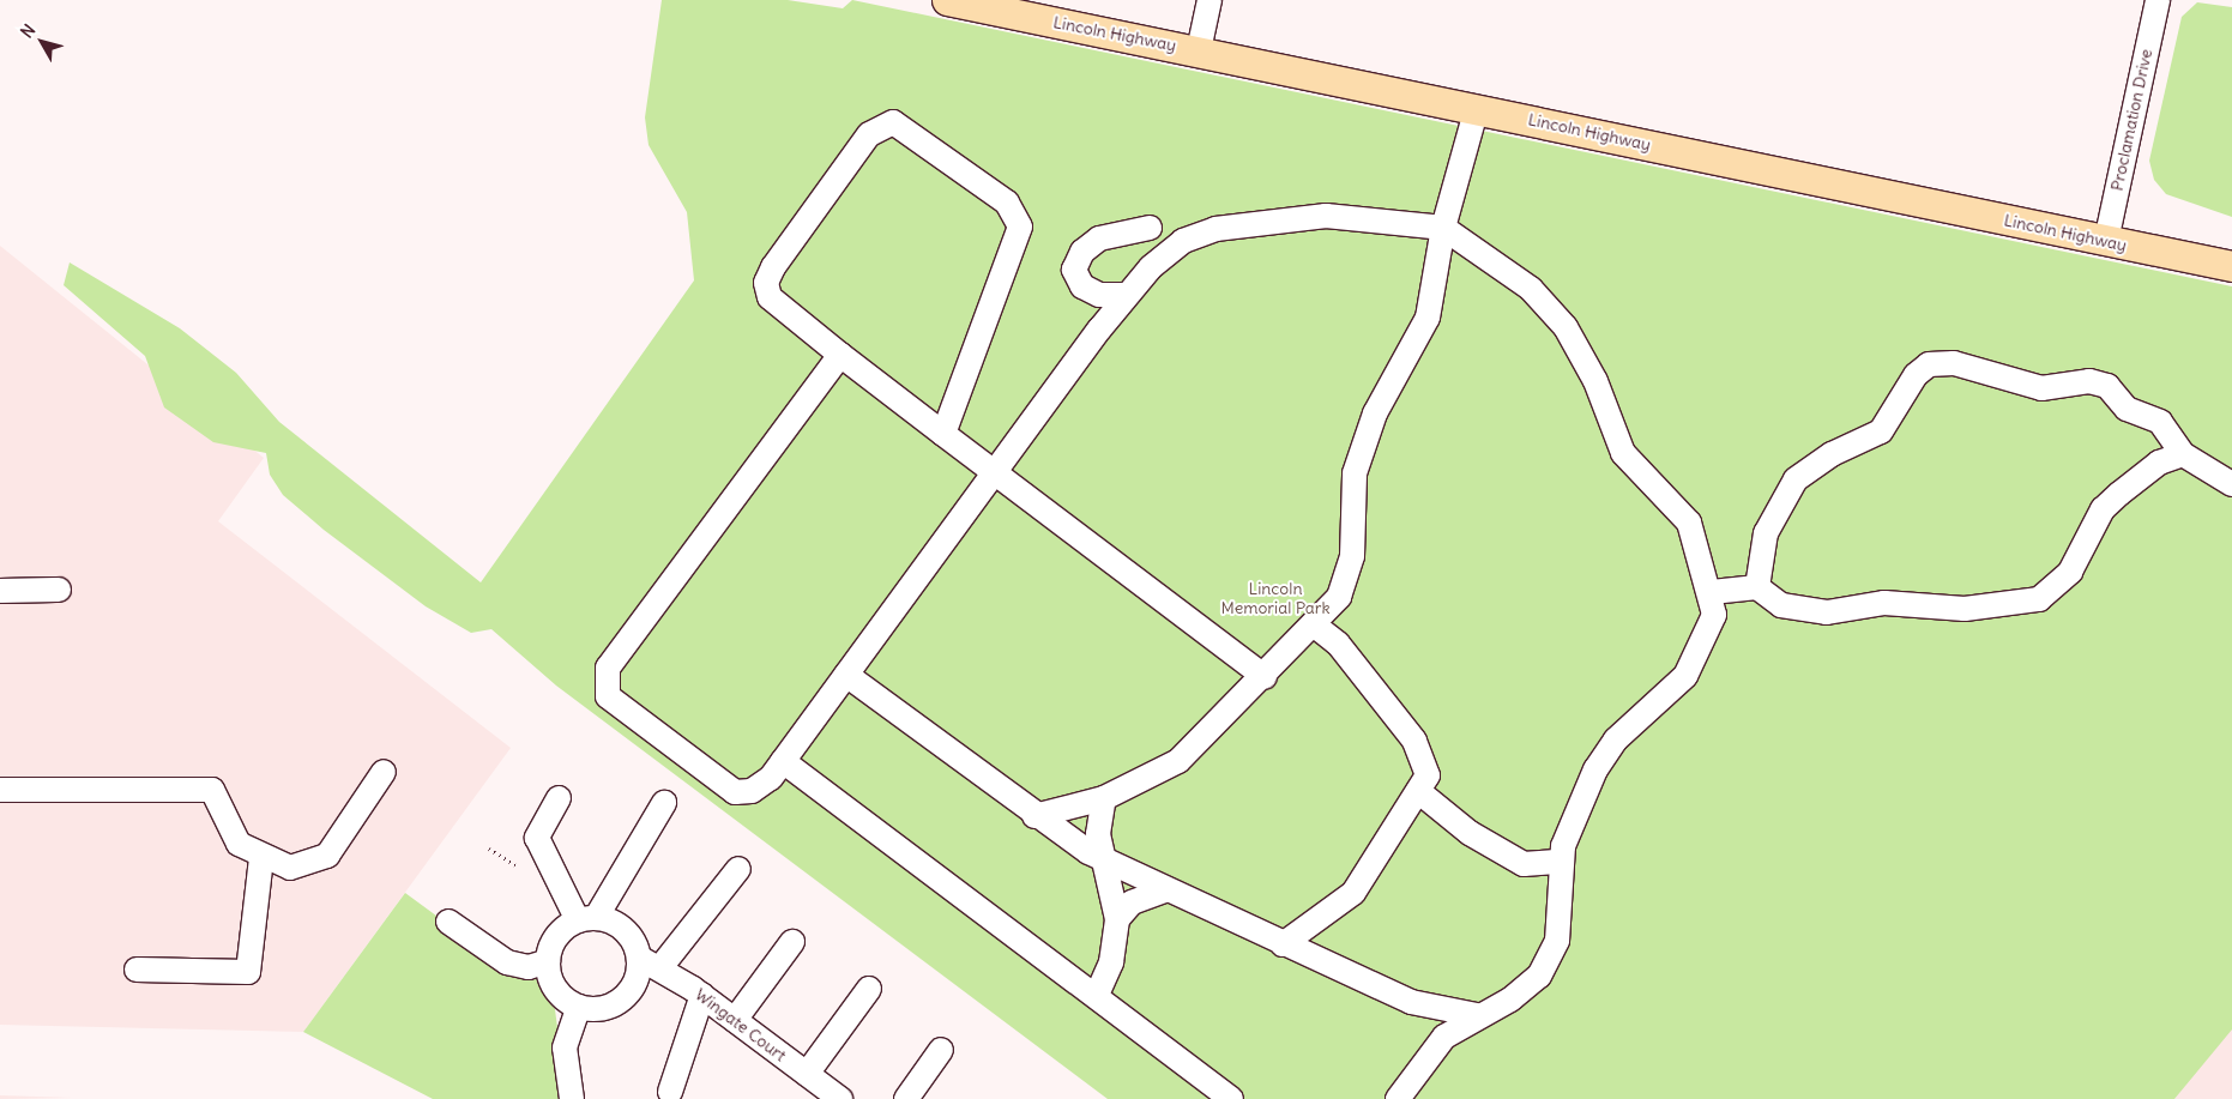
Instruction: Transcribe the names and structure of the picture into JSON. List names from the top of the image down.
{
  "streets": {
    "main road": ["Lincoln Highway"],
    "street": ["Proclamation Drive", "Wingate Court"]
  },
  "crossings": [
    ["Lincoln Highway", "Proclamation Drive"]
  ],
  "parks": ["Lincoln Memorial Park"],
  "north": "top left"
}
